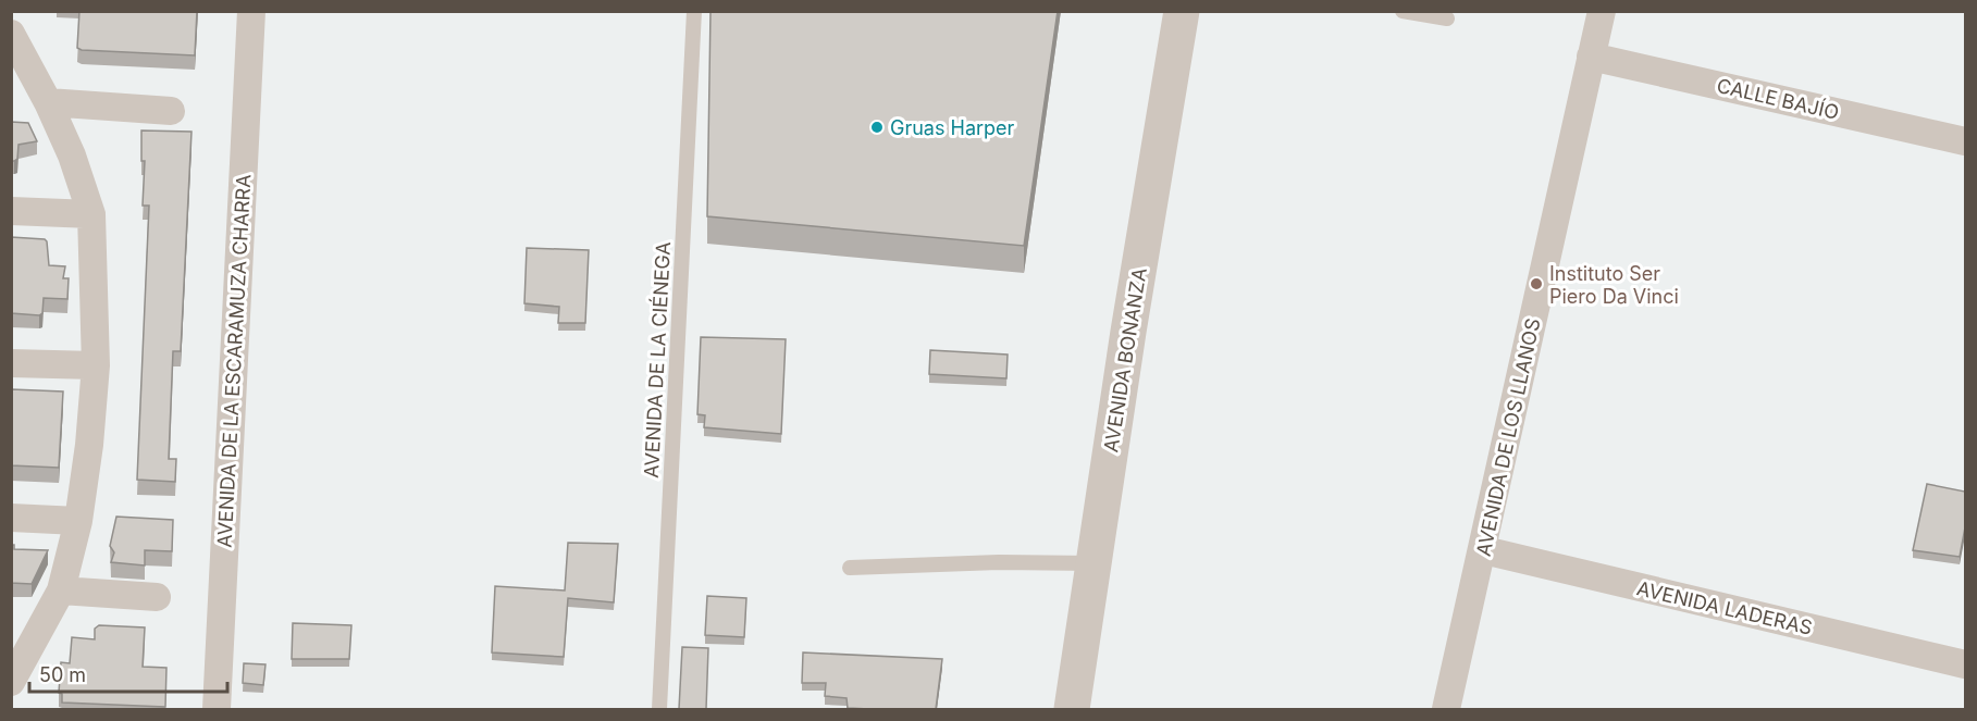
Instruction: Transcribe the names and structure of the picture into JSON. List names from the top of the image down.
{
  "streets": {
    "street": [
      "CALLE BAJÍO",
      "AVENIDA BONANZA",
      "AVENIDA DE LA ESCARAMUZA CHARRA",
      "AVENIDA DE LOS LLANOS",
      "AVENIDA LADERAS"
    ],
    "lane": ["AVENIDA DE LA CIÉNEGA"]
  },
  "crossings": [
    ["CALLE BAJÍO", "AVENIDA DE LOS LLANOS"],
    ["AVENIDA DE LOS LLANOS", "AVENIDA LADERAS"]
  ],
  "places": ["Gruas Harper", "Instituto Ser Piero Da Vinci"],
  "scale_bar": "50 m"
}
